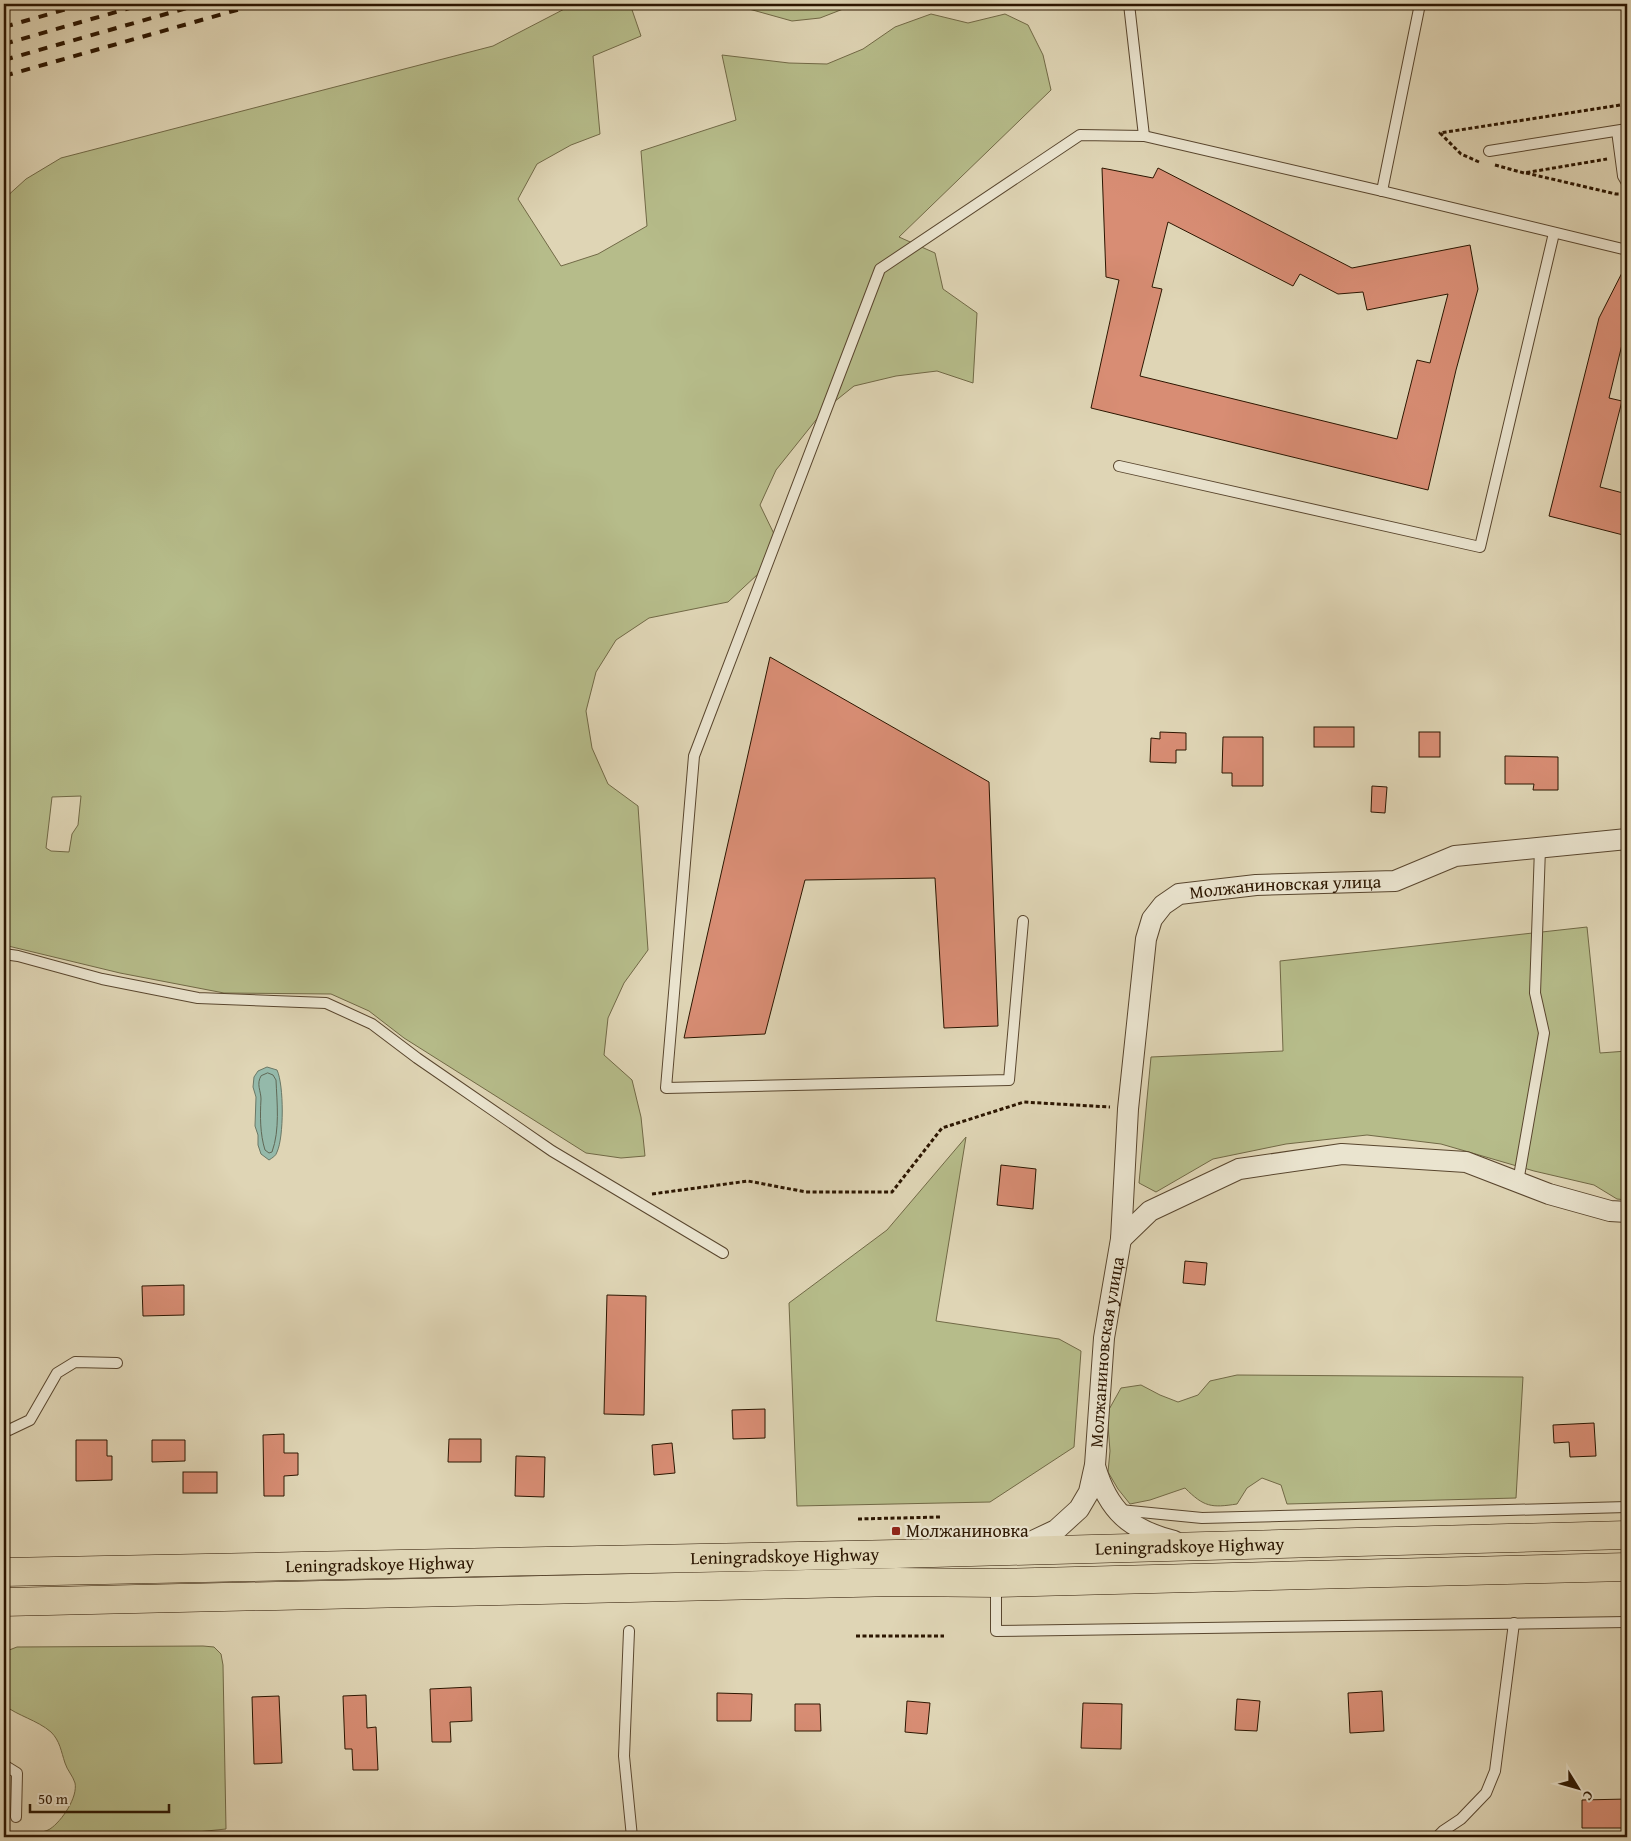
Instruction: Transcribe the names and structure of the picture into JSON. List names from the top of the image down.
{
  "streets": {
    "highway": ["Leningradskoye Highway"],
    "street": ["Молжаниновская улица"]
  },
  "crossings": [
    ["Молжаниновская улица", "Leningradskoye Highway"]
  ],
  "places": {
    "transit": ["Молжаниновка"]
  },
  "scale_bar": "50 m",
  "north": "bottom right"
}
